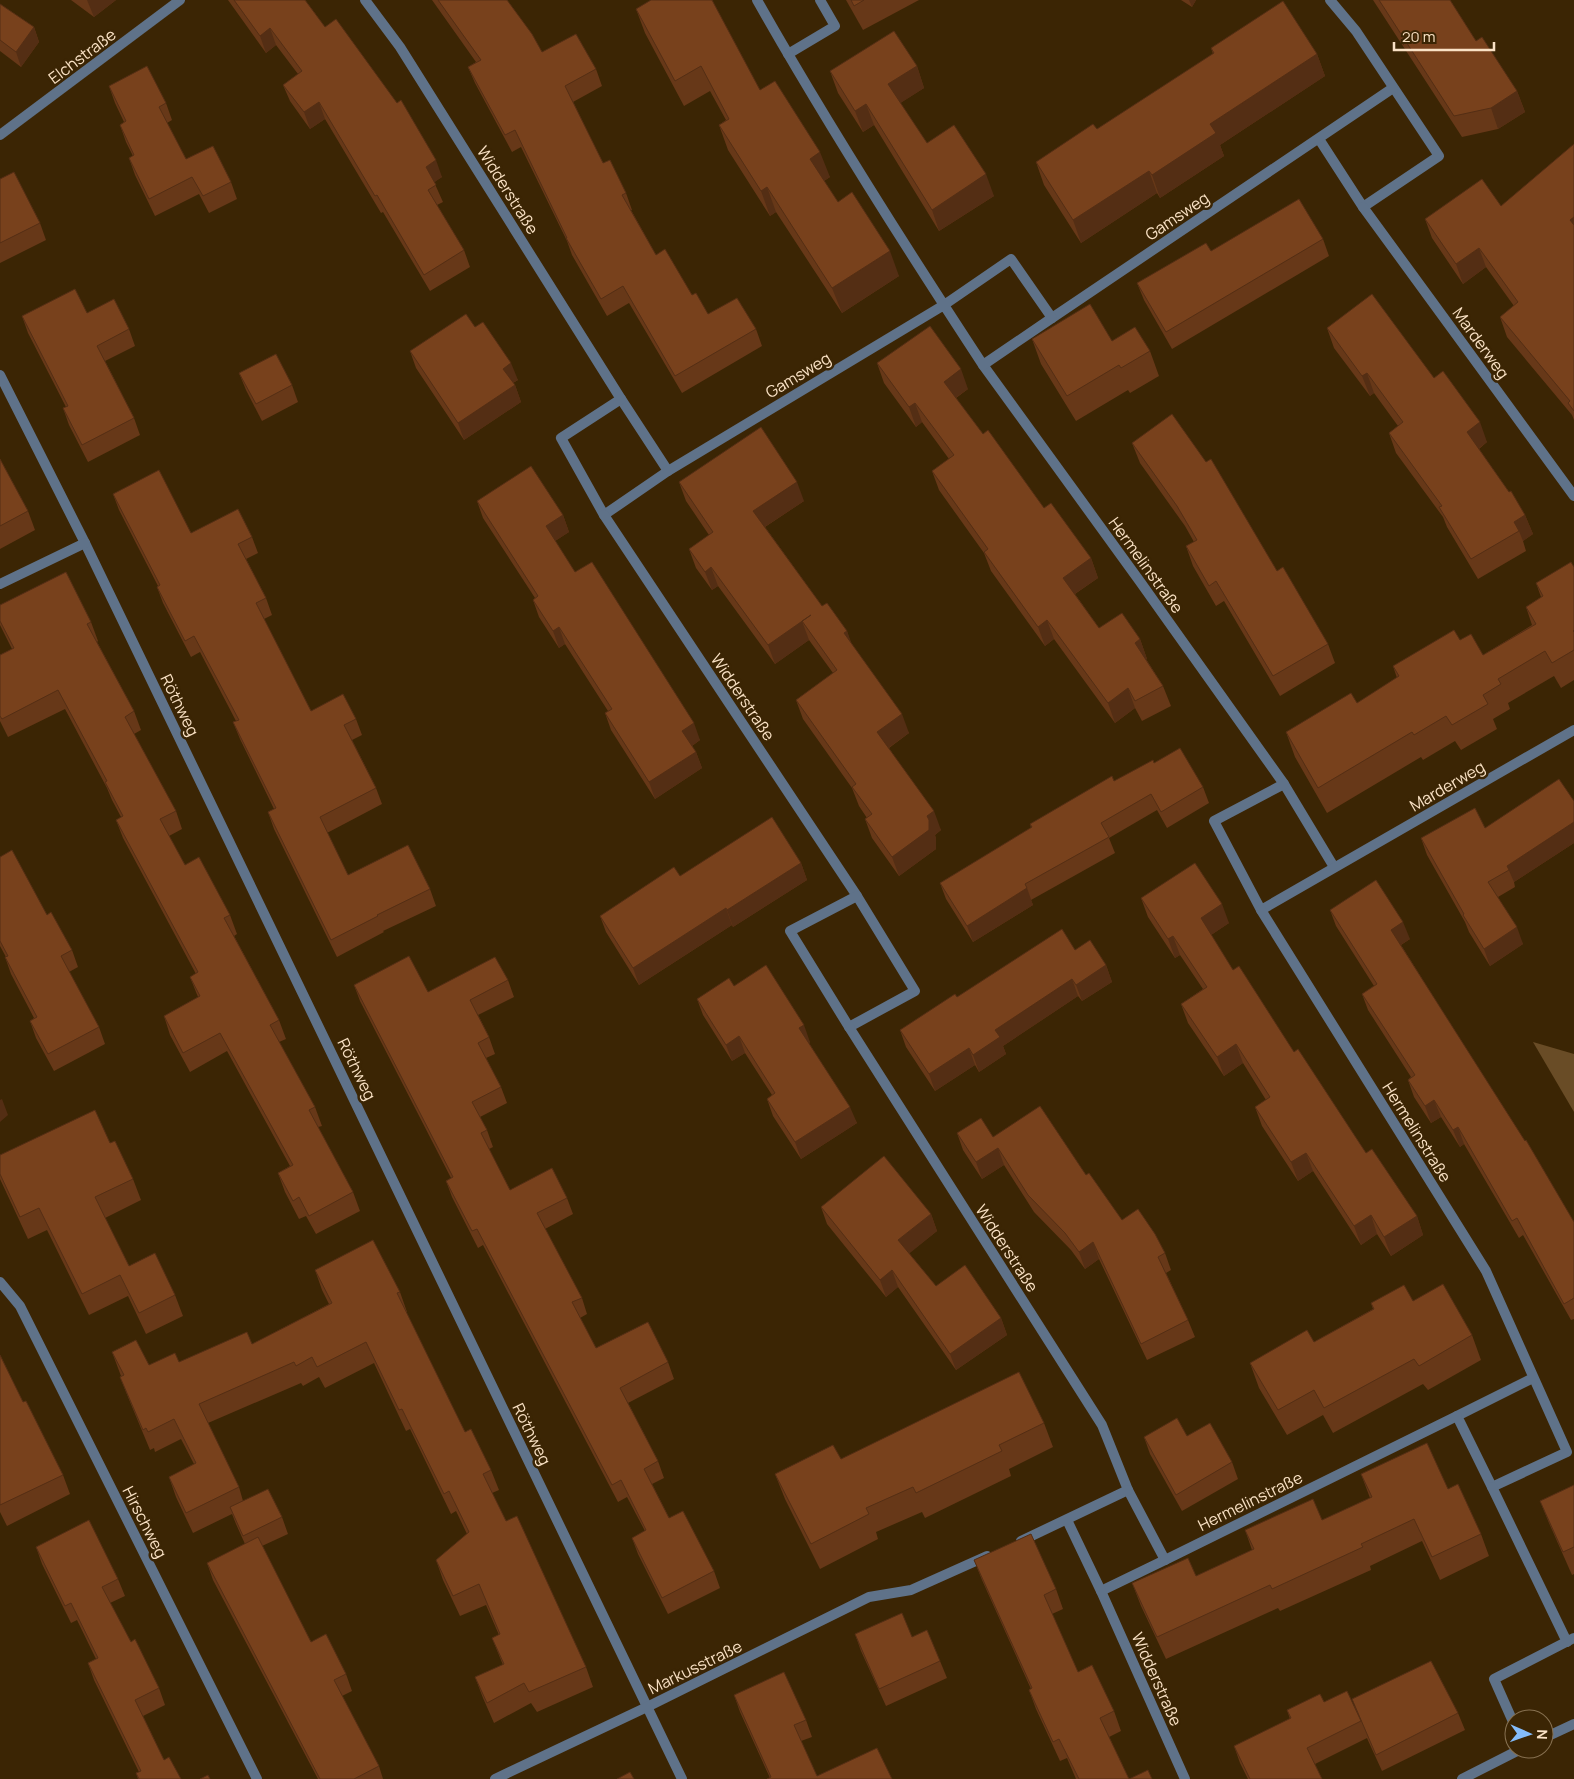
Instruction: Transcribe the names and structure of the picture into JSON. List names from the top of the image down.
{
  "streets": {
    "street": [
      "Elchstraße",
      "Widderstraße",
      "Gamsweg",
      "Marderweg",
      "Hermelinstraße",
      "Röthweg",
      "Hirschweg",
      "Markusstraße"
    ]
  },
  "crossings": [
    ["Widderstraße", "Gamsweg"],
    ["Widderstraße", "Hermelinstraße"],
    ["Gamsweg", "Hermelinstraße"],
    ["Marderweg", "Hermelinstraße"],
    ["Röthweg", "Markusstraße"]
  ],
  "scale_bar": "20 m",
  "north": "right"
}
